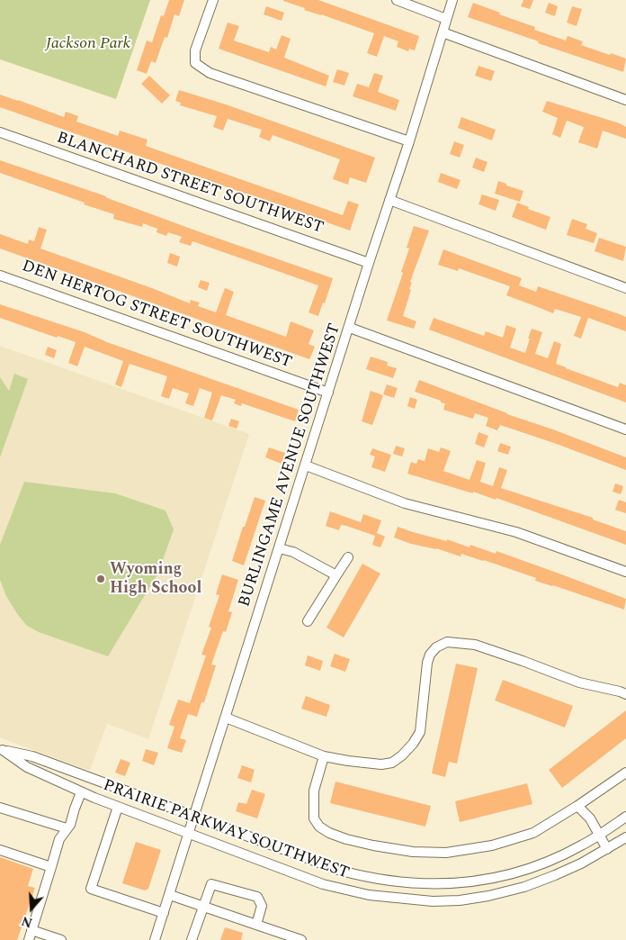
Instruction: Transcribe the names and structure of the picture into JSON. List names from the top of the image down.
{
  "streets": {
    "street": [
      "BLANCHARD STREET SOUTHWEST",
      "DEN HERTOG STREET SOUTHWEST",
      "BURLINGAME AVENUE SOUTHWEST",
      "PRAIRIE PARKWAY SOUTHWEST"
    ]
  },
  "crossings": [
    ["BLANCHARD STREET SOUTHWEST", "BURLINGAME AVENUE SOUTHWEST"],
    ["DEN HERTOG STREET SOUTHWEST", "BURLINGAME AVENUE SOUTHWEST"],
    ["BURLINGAME AVENUE SOUTHWEST", "PRAIRIE PARKWAY SOUTHWEST"]
  ],
  "parks": ["Jackson Park"],
  "places": ["Wyoming High School"],
  "north": "bottom"
}
